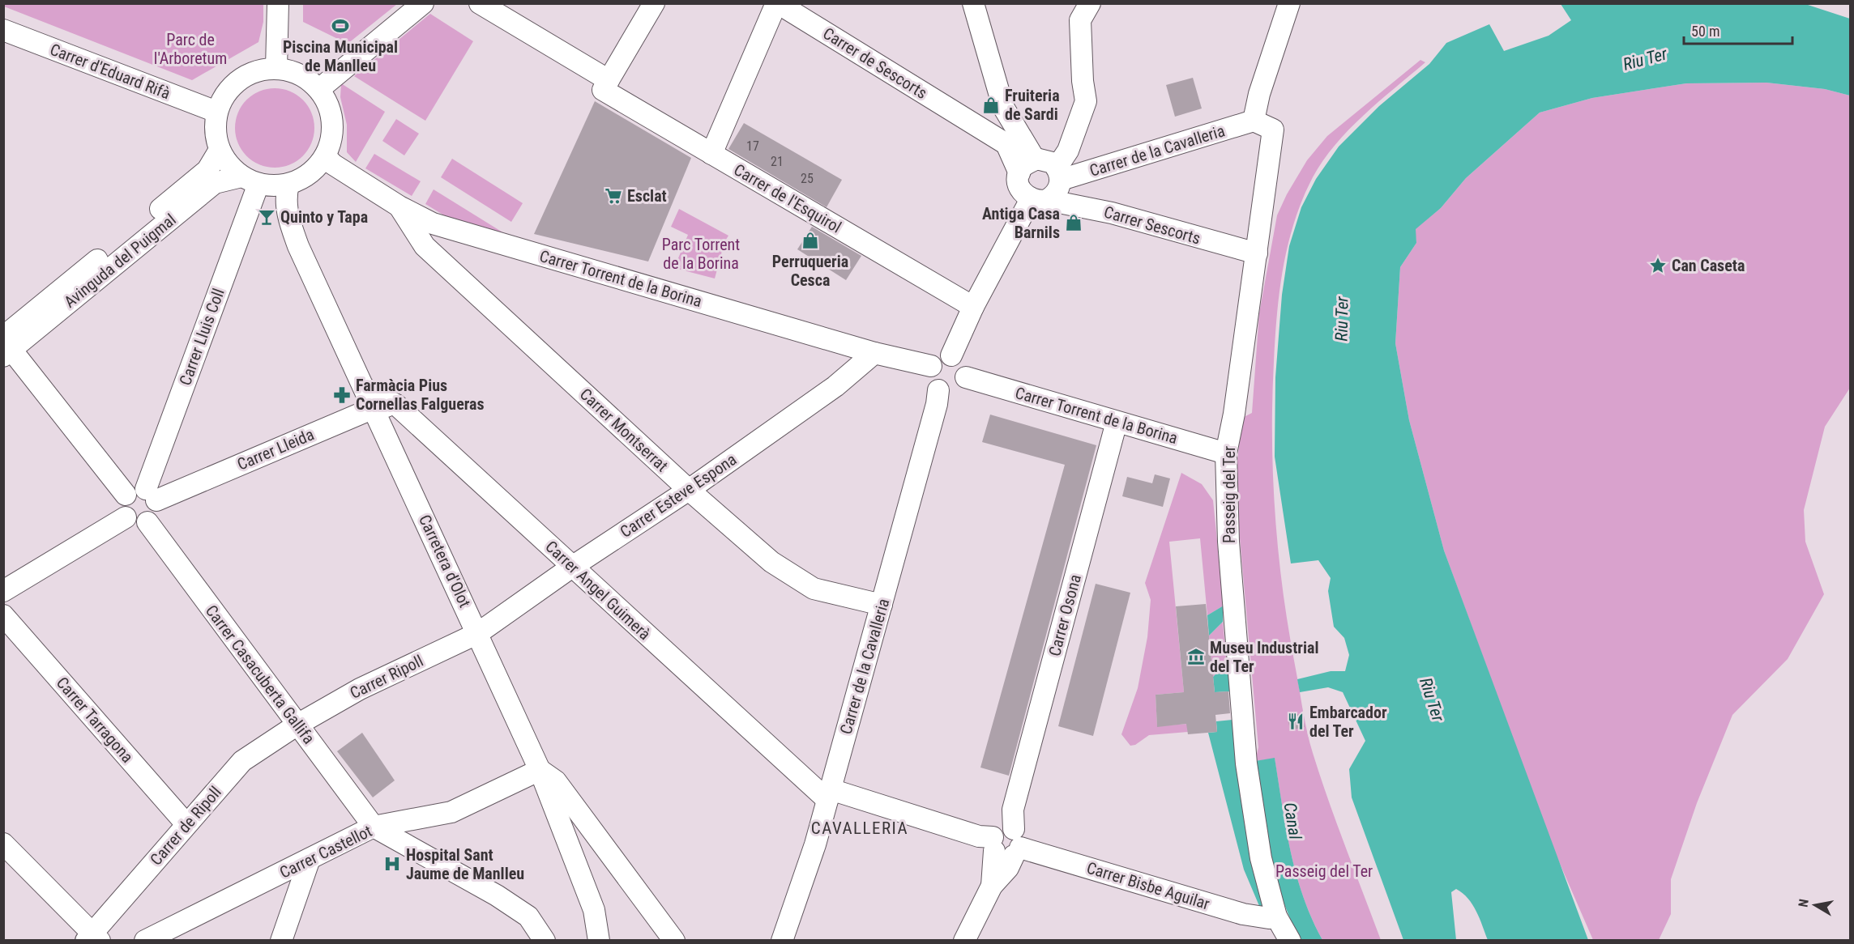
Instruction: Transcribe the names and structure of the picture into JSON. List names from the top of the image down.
{
  "streets": {
    "street": [
      "Carrer de Sescorts",
      "Carrer d'Eduard Rifà",
      "Carrer de la Cavalleria",
      "Carrer de l'Esquirol",
      "Carrer Sescorts",
      "Avinguda del Puigmal",
      "Carrer Torrent de la Borina",
      "Carrer Lluis Coll",
      "Carrer Montserrat",
      "Carrer Lleida",
      "Passeig del Ter",
      "Carrer Esteve Espona",
      "Carretera d'Olot",
      "Carrer Angel Guimerà",
      "Carrer Osona",
      "Carrer Casacuberta Gallifa",
      "Carrer Ripoll",
      "Carrer Tarragona",
      "Carrer de Ripoll",
      "Carrer Castellot",
      "Carrer Bisbe Aguilar"
    ]
  },
  "crossings": [
    ["Carrer de Sescorts", "Carrer de la Cavalleria"],
    ["Carrer de Sescorts", "Carrer Sescorts"],
    ["Carrer d'Eduard Rifà", "Avinguda del Puigmal"],
    ["Carrer d'Eduard Rifà", "Carrer Torrent de la Borina"],
    ["Carrer d'Eduard Rifà", "Carrer Lluis Coll"],
    ["Carrer d'Eduard Rifà", "Carretera d'Olot"],
    ["Carrer de la Cavalleria", "Carrer Sescorts"],
    ["Carrer de la Cavalleria", "Carrer Torrent de la Borina"],
    ["Carrer de la Cavalleria", "Carrer Montserrat"],
    ["Carrer de la Cavalleria", "Passeig del Ter"],
    ["Carrer de la Cavalleria", "Carrer Angel Guimerà"],
    ["Carrer de la Cavalleria", "Carrer Bisbe Aguilar"],
    ["Carrer Sescorts", "Passeig del Ter"],
    ["Avinguda del Puigmal", "Carrer Torrent de la Borina"],
    ["Avinguda del Puigmal", "Carrer Lluis Coll"],
    ["Avinguda del Puigmal", "Carretera d'Olot"],
    ["Carrer Torrent de la Borina", "Carrer Lluis Coll"],
    ["Carrer Torrent de la Borina", "Carrer Montserrat"],
    ["Carrer Torrent de la Borina", "Passeig del Ter"],
    ["Carrer Torrent de la Borina", "Carrer Esteve Espona"],
    ["Carrer Torrent de la Borina", "Carretera d'Olot"],
    ["Carrer Torrent de la Borina", "Carrer Osona"],
    ["Carrer Lluis Coll", "Carrer Lleida"],
    ["Carrer Lluis Coll", "Carretera d'Olot"],
    ["Carrer Lluis Coll", "Carrer Casacuberta Gallifa"],
    ["Carrer Montserrat", "Carrer Esteve Espona"],
    ["Carrer Lleida", "Carretera d'Olot"],
    ["Carrer Lleida", "Carrer Angel Guimerà"],
    ["Carrer Lleida", "Carrer Casacuberta Gallifa"],
    ["Passeig del Ter", "Carrer Bisbe Aguilar"],
    ["Carrer Esteve Espona", "Carretera d'Olot"],
    ["Carrer Esteve Espona", "Carrer Angel Guimerà"],
    ["Carrer Esteve Espona", "Carrer Ripoll"],
    ["Carretera d'Olot", "Carrer Angel Guimerà"],
    ["Carretera d'Olot", "Carrer Ripoll"],
    ["Carretera d'Olot", "Carrer Castellot"],
    ["Carrer Angel Guimerà", "Carrer Bisbe Aguilar"],
    ["Carrer Osona", "Carrer Bisbe Aguilar"],
    ["Carrer Casacuberta Gallifa", "Carrer Ripoll"],
    ["Carrer Casacuberta Gallifa", "Carrer de Ripoll"],
    ["Carrer Casacuberta Gallifa", "Carrer Castellot"],
    ["Carrer Ripoll", "Carrer de Ripoll"],
    ["Carrer Tarragona", "Carrer de Ripoll"]
  ],
  "districts": ["CAVALLERIA"],
  "water": ["Riu Ter", "Canal"],
  "parks": ["Parc de l'Arboretum", "Parc Torrent de la Borina", "Passeig del Ter"],
  "places": {
    "sports": ["Piscina Municipal de Manlleu"],
    "shop": ["Fruiteria de Sardi", "Antiga Casa Barnils", "Perruqueria Cesca"],
    "supermarket": ["Esclat"],
    "bar": ["Quinto y Tapa"],
    "place": ["Can Caseta"],
    "pharmacy": ["Farmàcia Pius Cornellas Falgueras"],
    "museum": ["Museu Industrial del Ter"],
    "restaurant": ["Embarcador del Ter"],
    "hospital": ["Hospital Sant Jaume de Manlleu"]
  },
  "house_numbers": ["17", "21", "25"],
  "scale_bar": "50 m",
  "north": "left"
}
